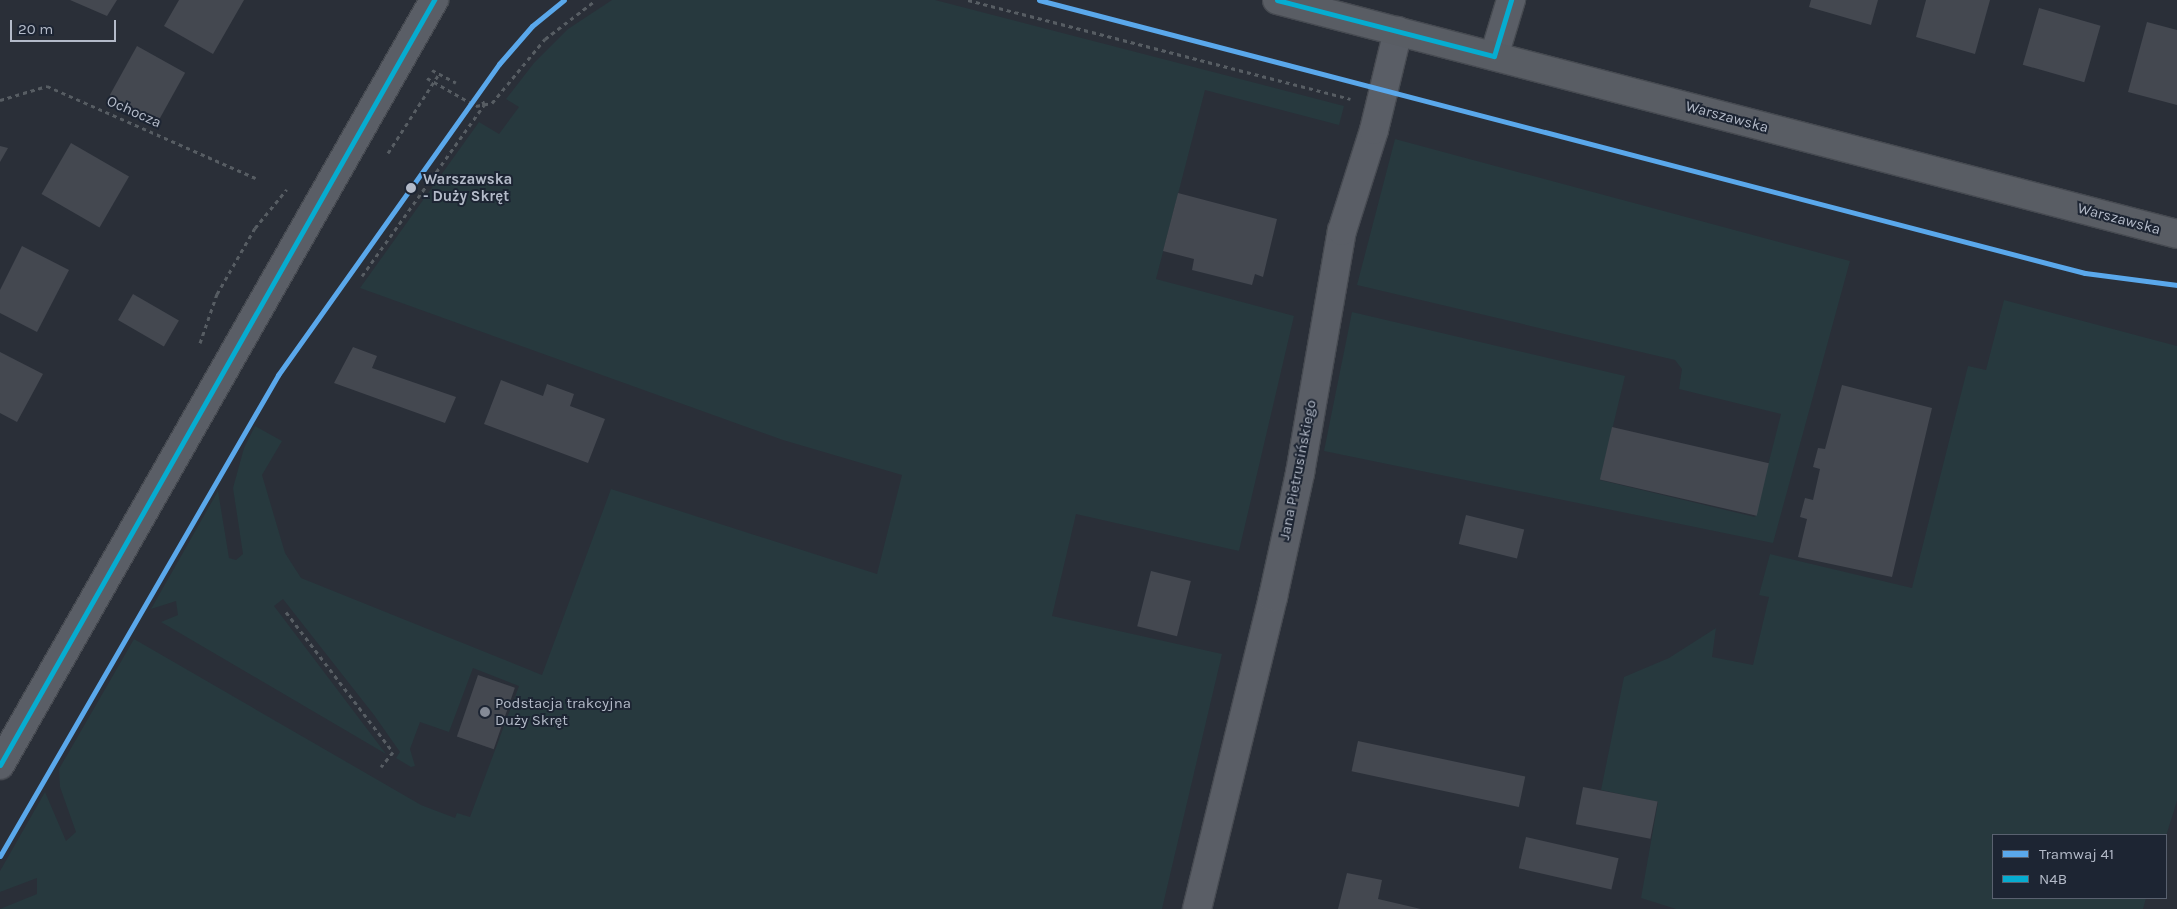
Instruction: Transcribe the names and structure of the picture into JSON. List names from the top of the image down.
{
  "streets": {
    "main road": ["Warszawska"],
    "street": ["Jana Pietrusińskiego"],
    "path": ["Ochocza"]
  },
  "crossings": [
    ["Warszawska", "Jana Pietrusińskiego"]
  ],
  "places": ["Warszawska - Duży Skręt", "Podstacja trakcyjna Duży Skręt"],
  "lines": ["tram line 41", "transit line N4B"],
  "legend": ["Tramwaj 41", "N4B"],
  "scale_bar": "20 m"
}
